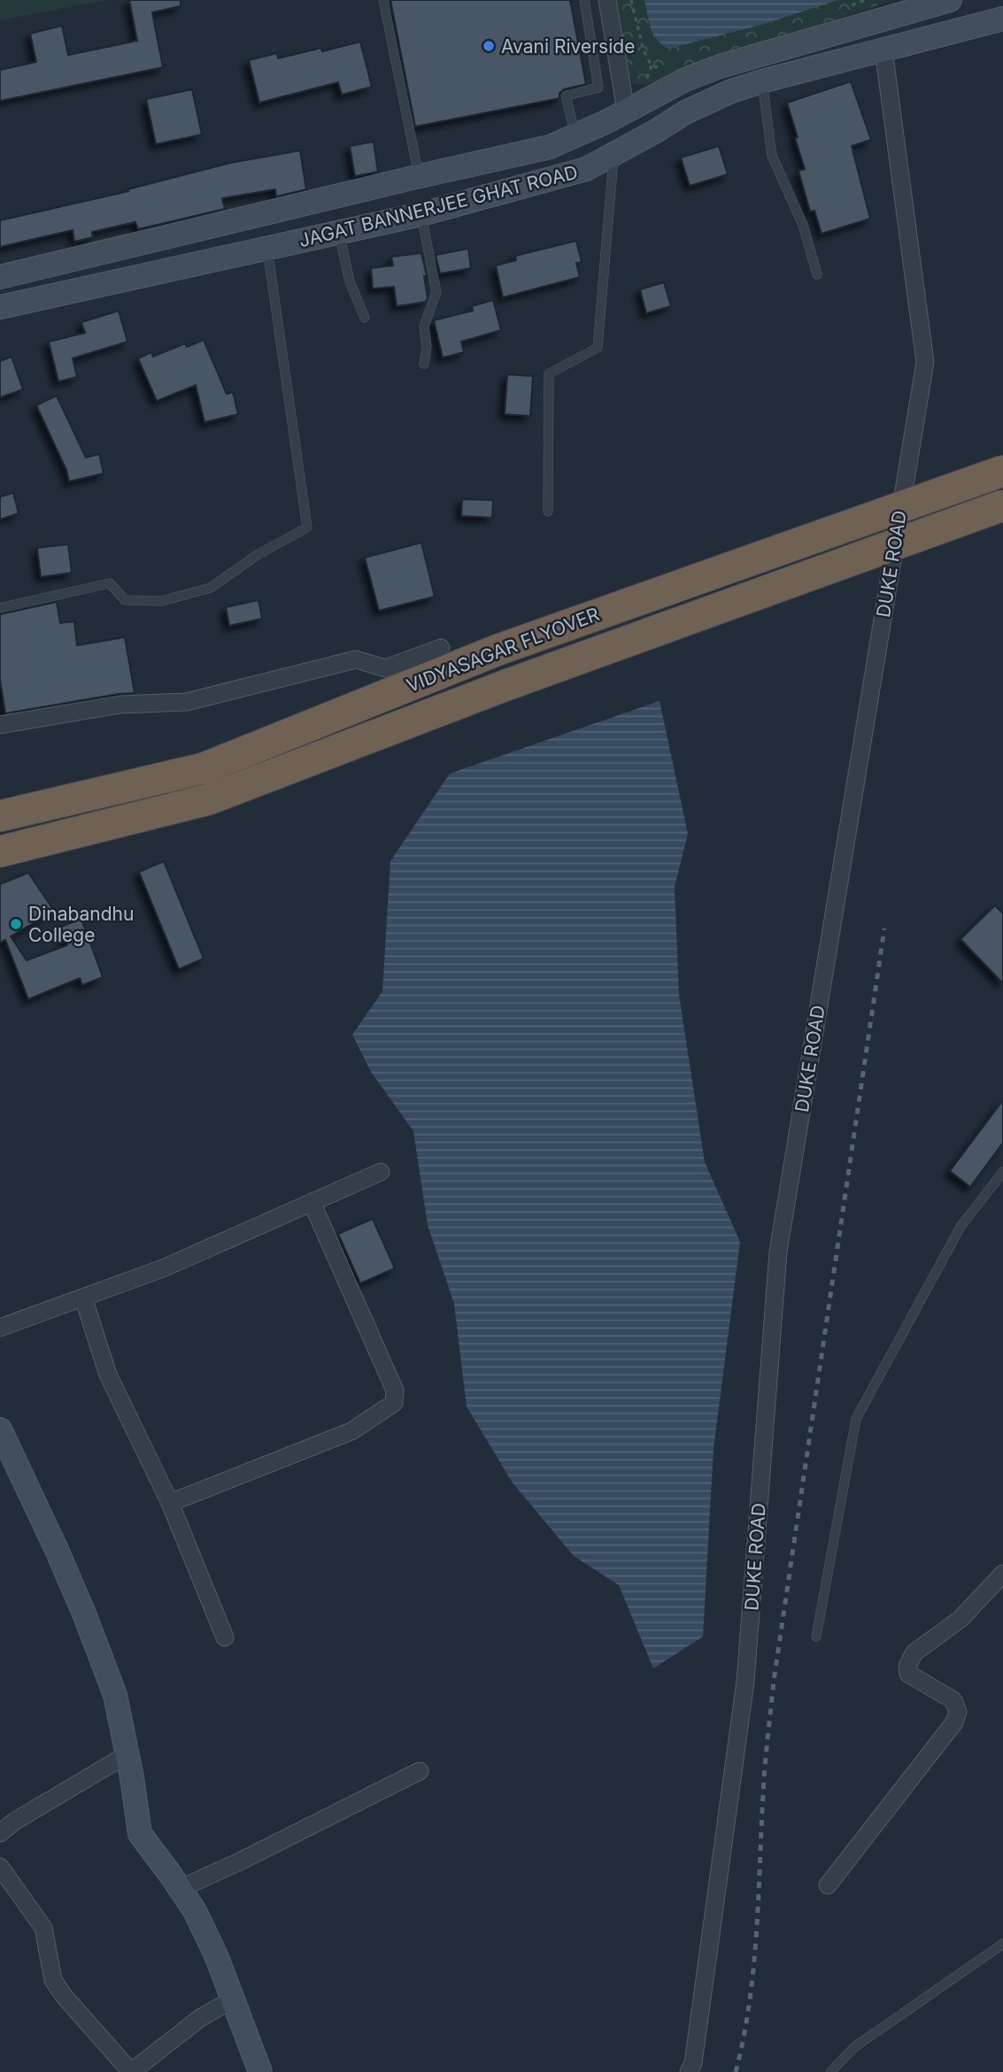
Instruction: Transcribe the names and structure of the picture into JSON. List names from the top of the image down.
{
  "streets": {
    "highway": ["VIDYASAGAR FLYOVER"],
    "main road": ["JAGAT BANNERJEE GHAT ROAD"],
    "street": ["DUKE ROAD"]
  },
  "crossings": [
    ["JAGAT BANNERJEE GHAT ROAD", "DUKE ROAD"]
  ],
  "places": ["Avani Riverside", "Dinabandhu College"]
}
